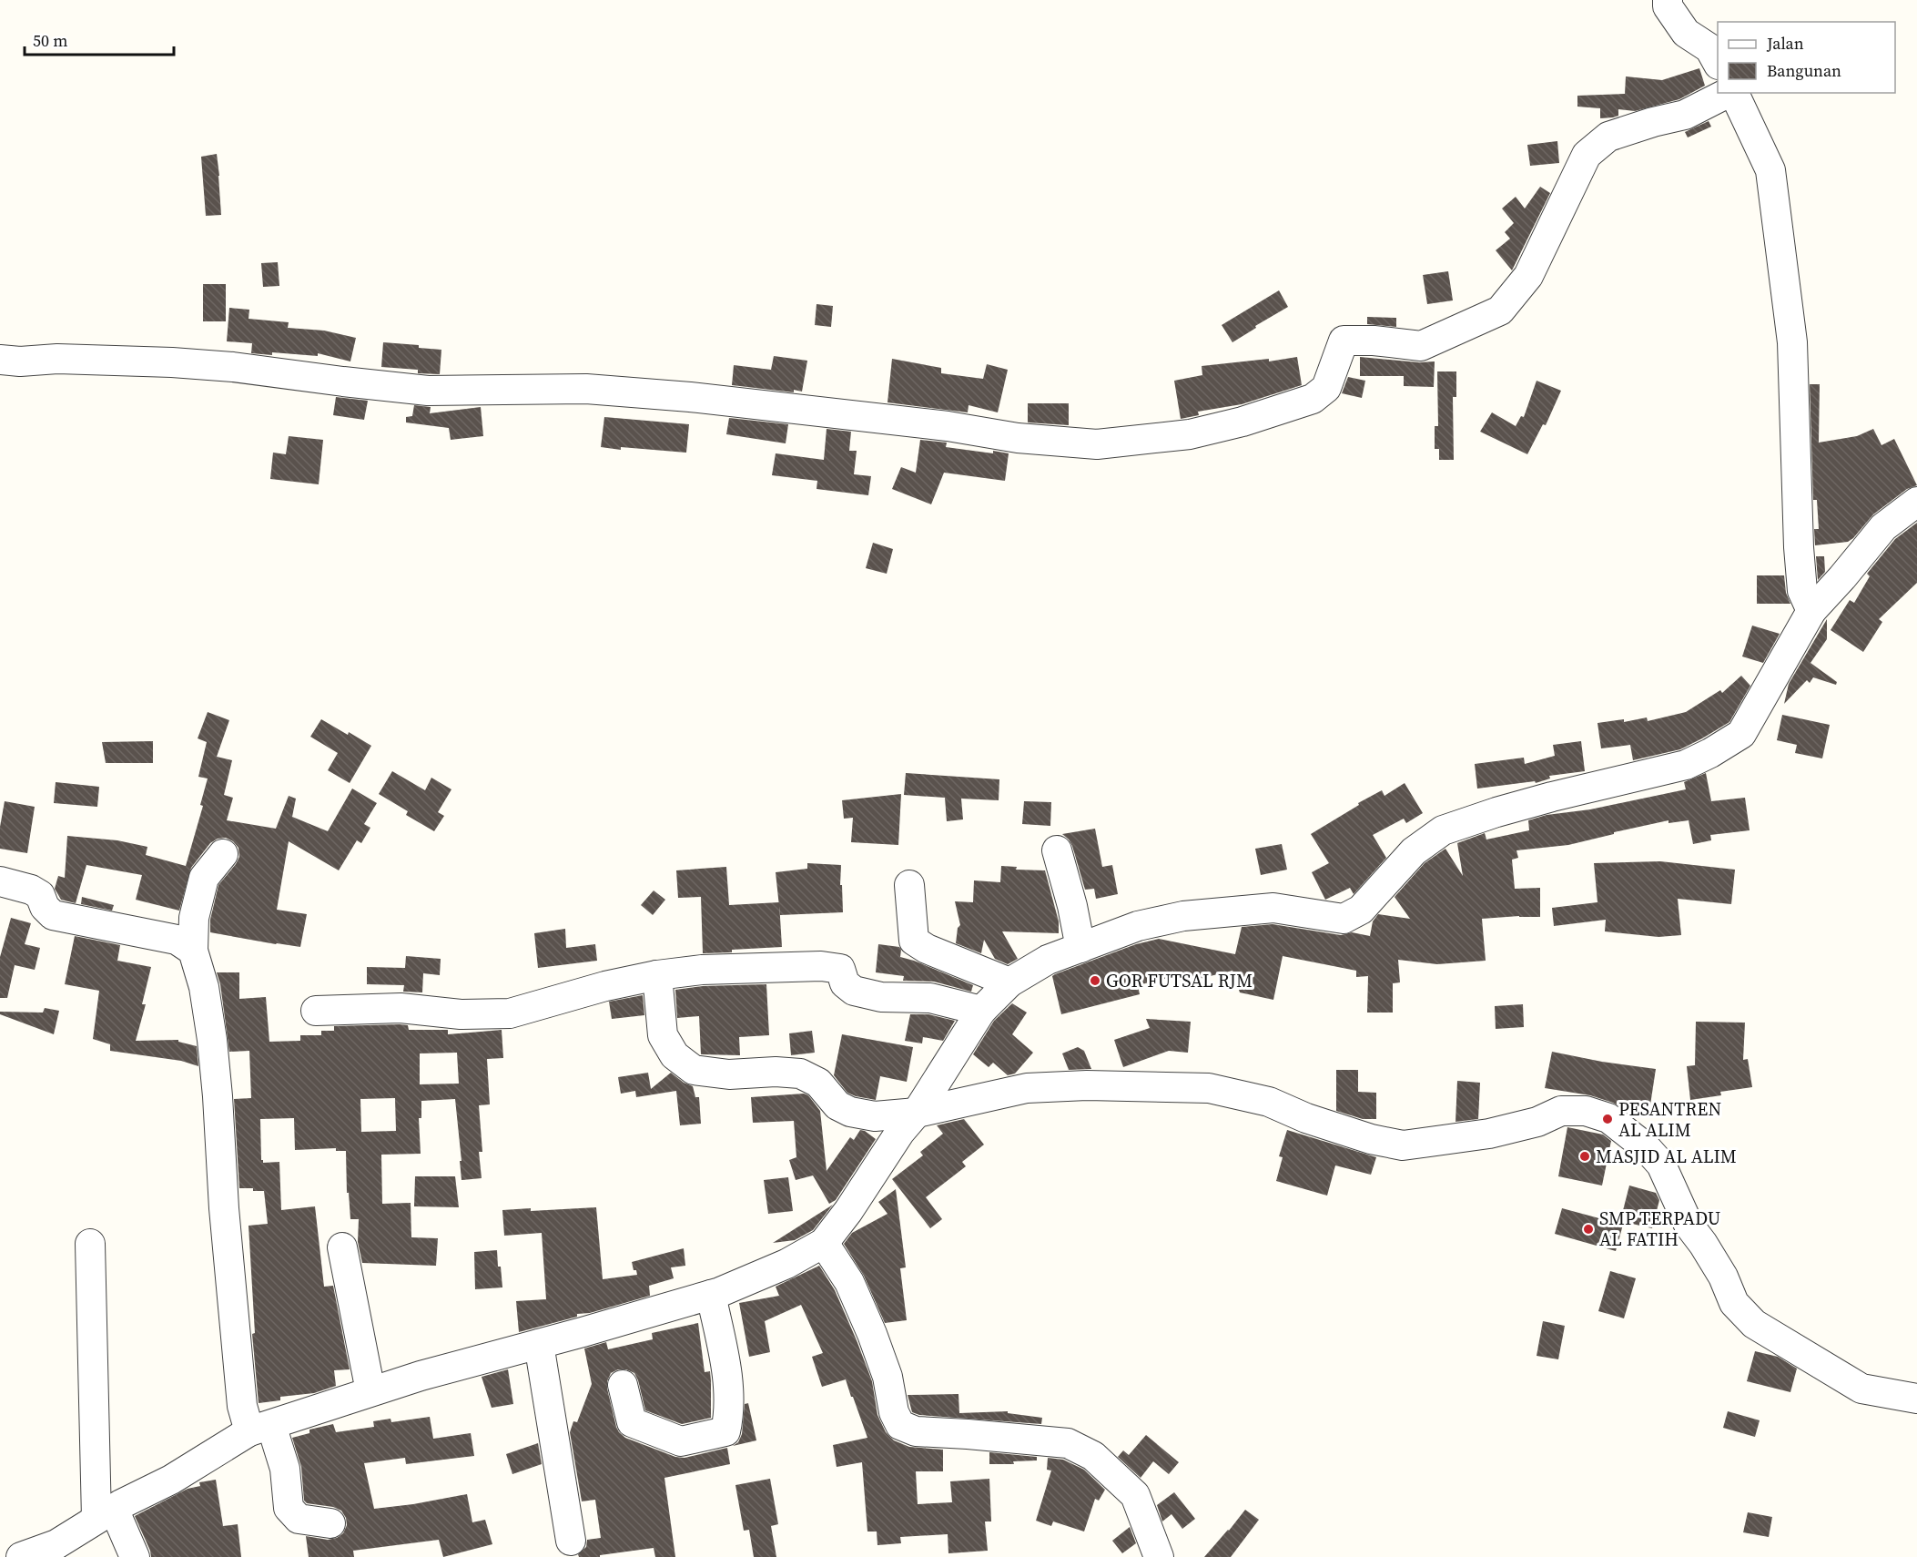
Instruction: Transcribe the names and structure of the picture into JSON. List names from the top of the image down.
{
  "places": [
    "GOR FUTSAL RJM",
    "PESANTREN AL ALIM",
    "MASJID AL ALIM",
    "SMP TERPADU AL FATIH"
  ],
  "legend": ["Jalan", "Bangunan"],
  "scale_bar": "50 m"
}
